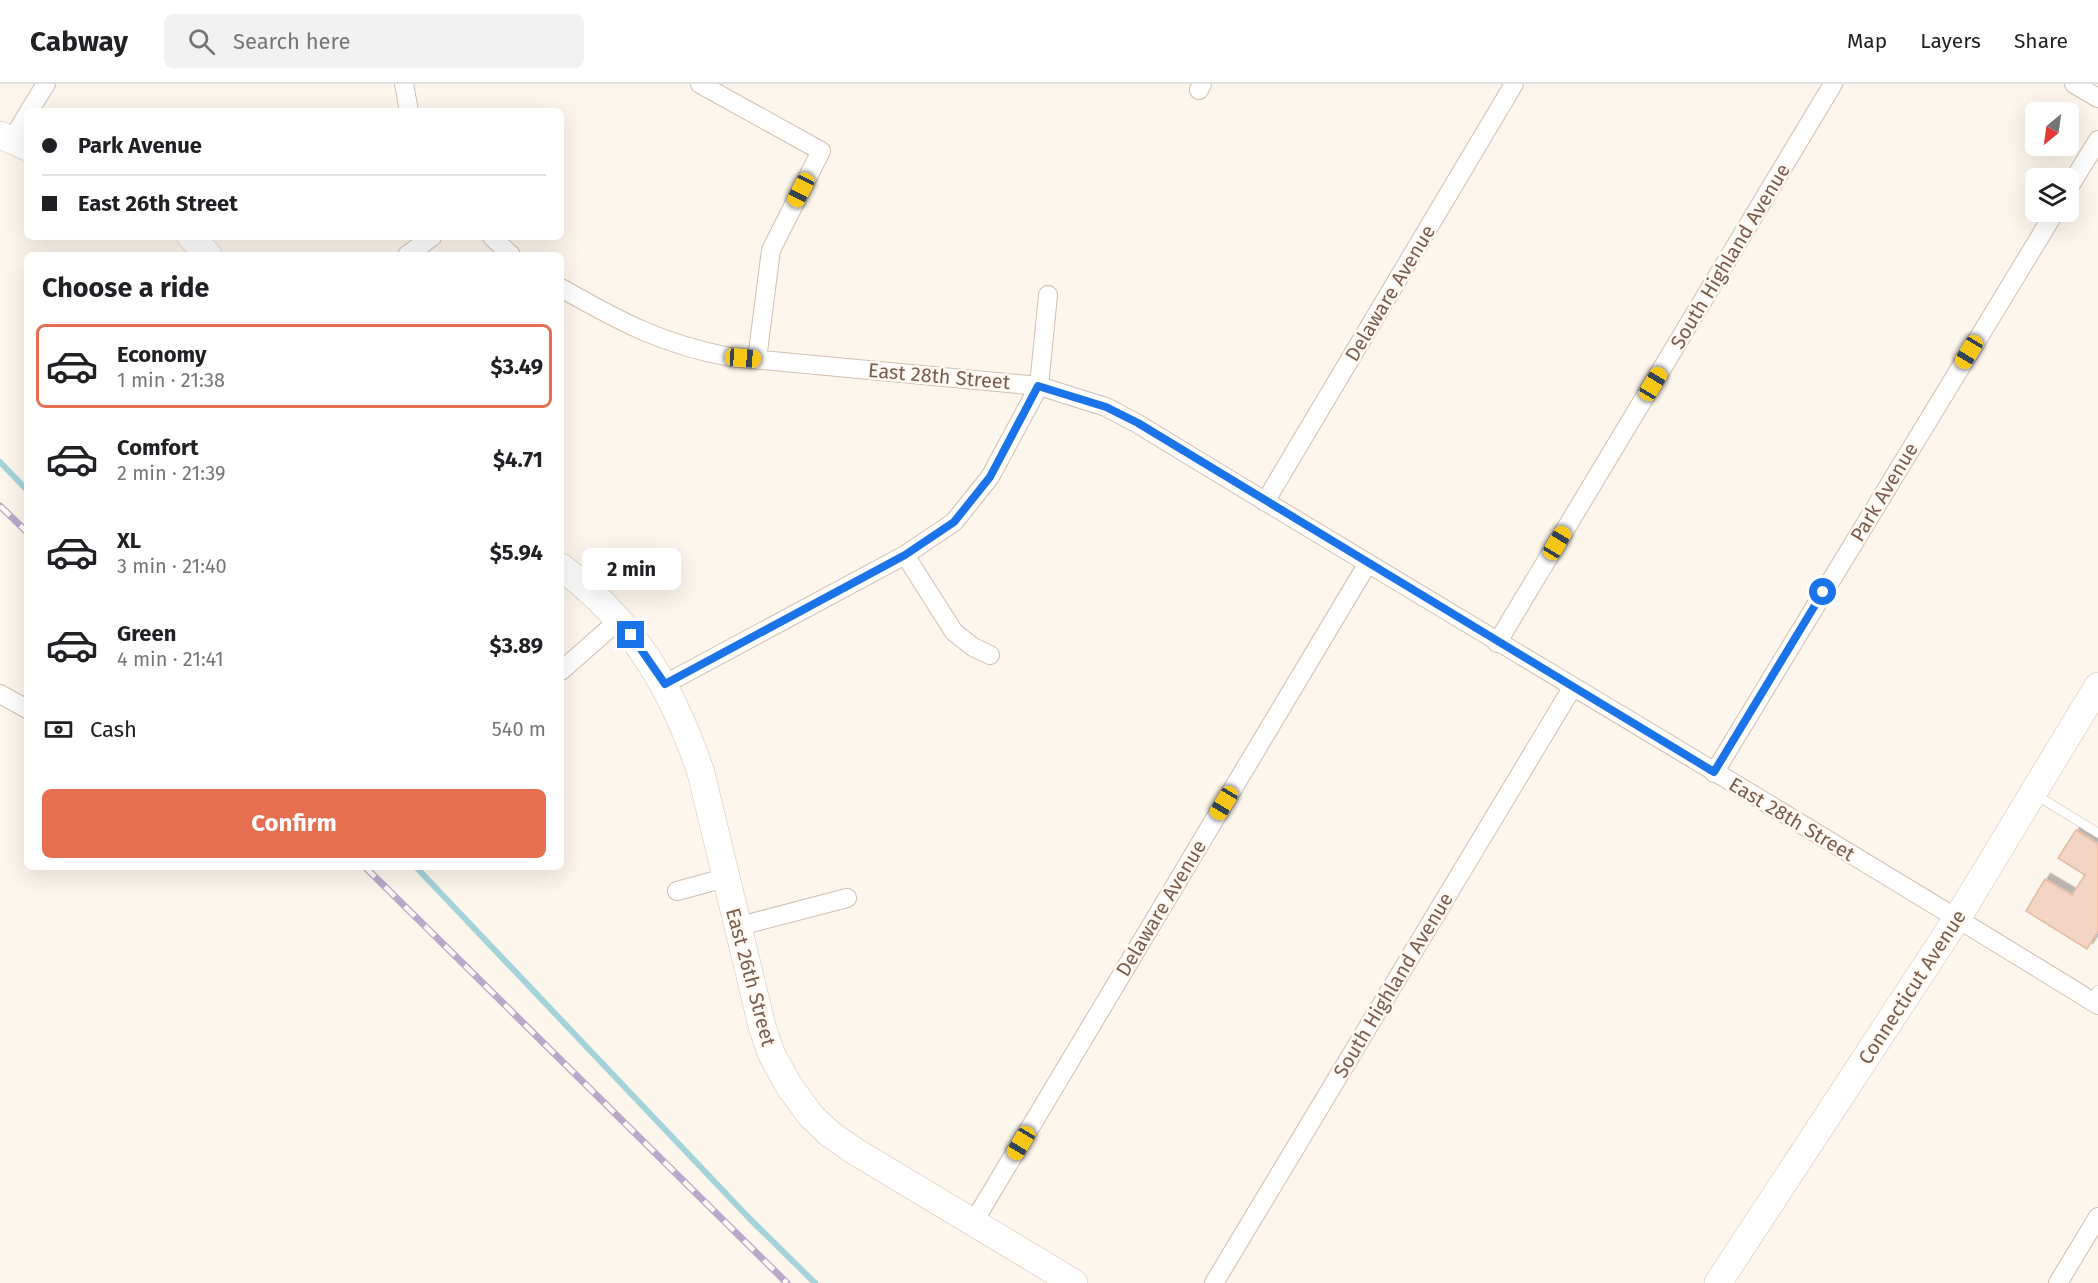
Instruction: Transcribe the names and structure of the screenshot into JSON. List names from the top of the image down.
{
  "streets": {
    "street": [
      "South Highland Avenue",
      "Delaware Avenue",
      "East 28th Street",
      "Park Avenue",
      "East 26th Street",
      "Connecticut Avenue"
    ]
  },
  "crossings": [
    ["South Highland Avenue", "East 28th Street"],
    ["Delaware Avenue", "East 28th Street"],
    ["Delaware Avenue", "East 26th Street"],
    ["East 28th Street", "Park Avenue"],
    ["East 28th Street", "Connecticut Avenue"]
  ],
  "north": "bottom left",
  "page": {
    "header": "Cabway",
    "search": "Search here",
    "nav": ["Map", "Layers", "Share"],
    "banner": ["Park Avenue", "East 26th Street"],
    "heading": "Choose a ride",
    "list": [
      {
        "name": "Economy",
        "note": "1 min · 21:38",
        "value": "$3.49"
      },
      {
        "name": "Comfort",
        "note": "2 min · 21:39",
        "value": "$4.71"
      },
      {
        "name": "XL",
        "note": "3 min · 21:40",
        "value": "$5.94"
      },
      {
        "name": "Green",
        "note": "4 min · 21:41",
        "value": "$3.89"
      }
    ],
    "bubble": "2 min",
    "pay": ["Cash", "540 m"],
    "buttons": "Confirm"
  }
}
